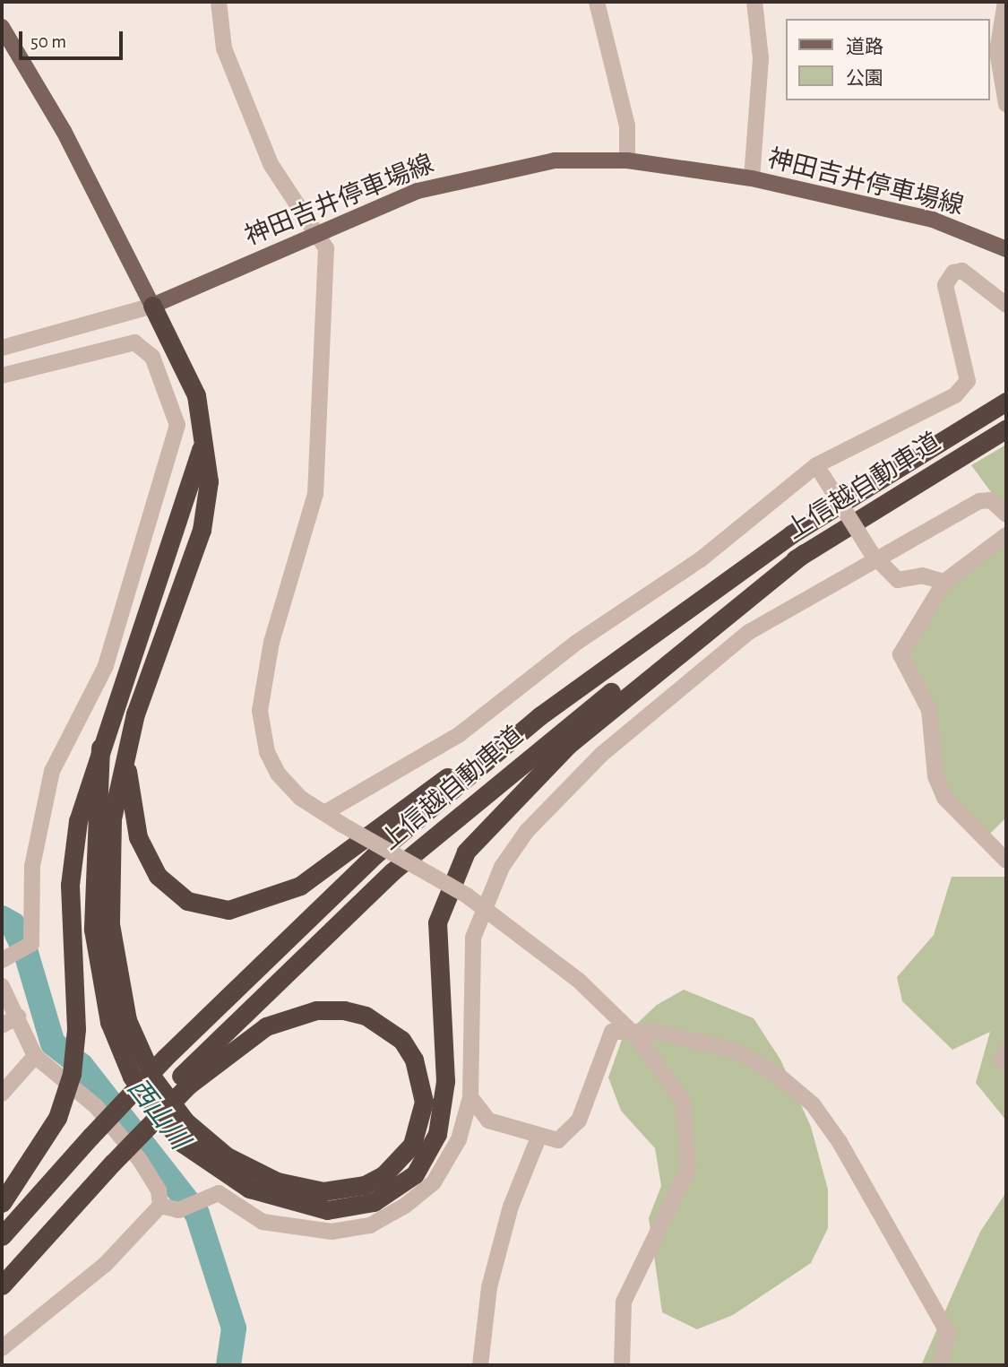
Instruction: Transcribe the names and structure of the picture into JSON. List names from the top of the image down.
{
  "streets": {
    "highway": ["上信越自動車道"],
    "main road": ["神田吉井停車場線"]
  },
  "water": ["西山川"],
  "legend": ["道路", "公園"],
  "scale_bar": "50 m"
}
